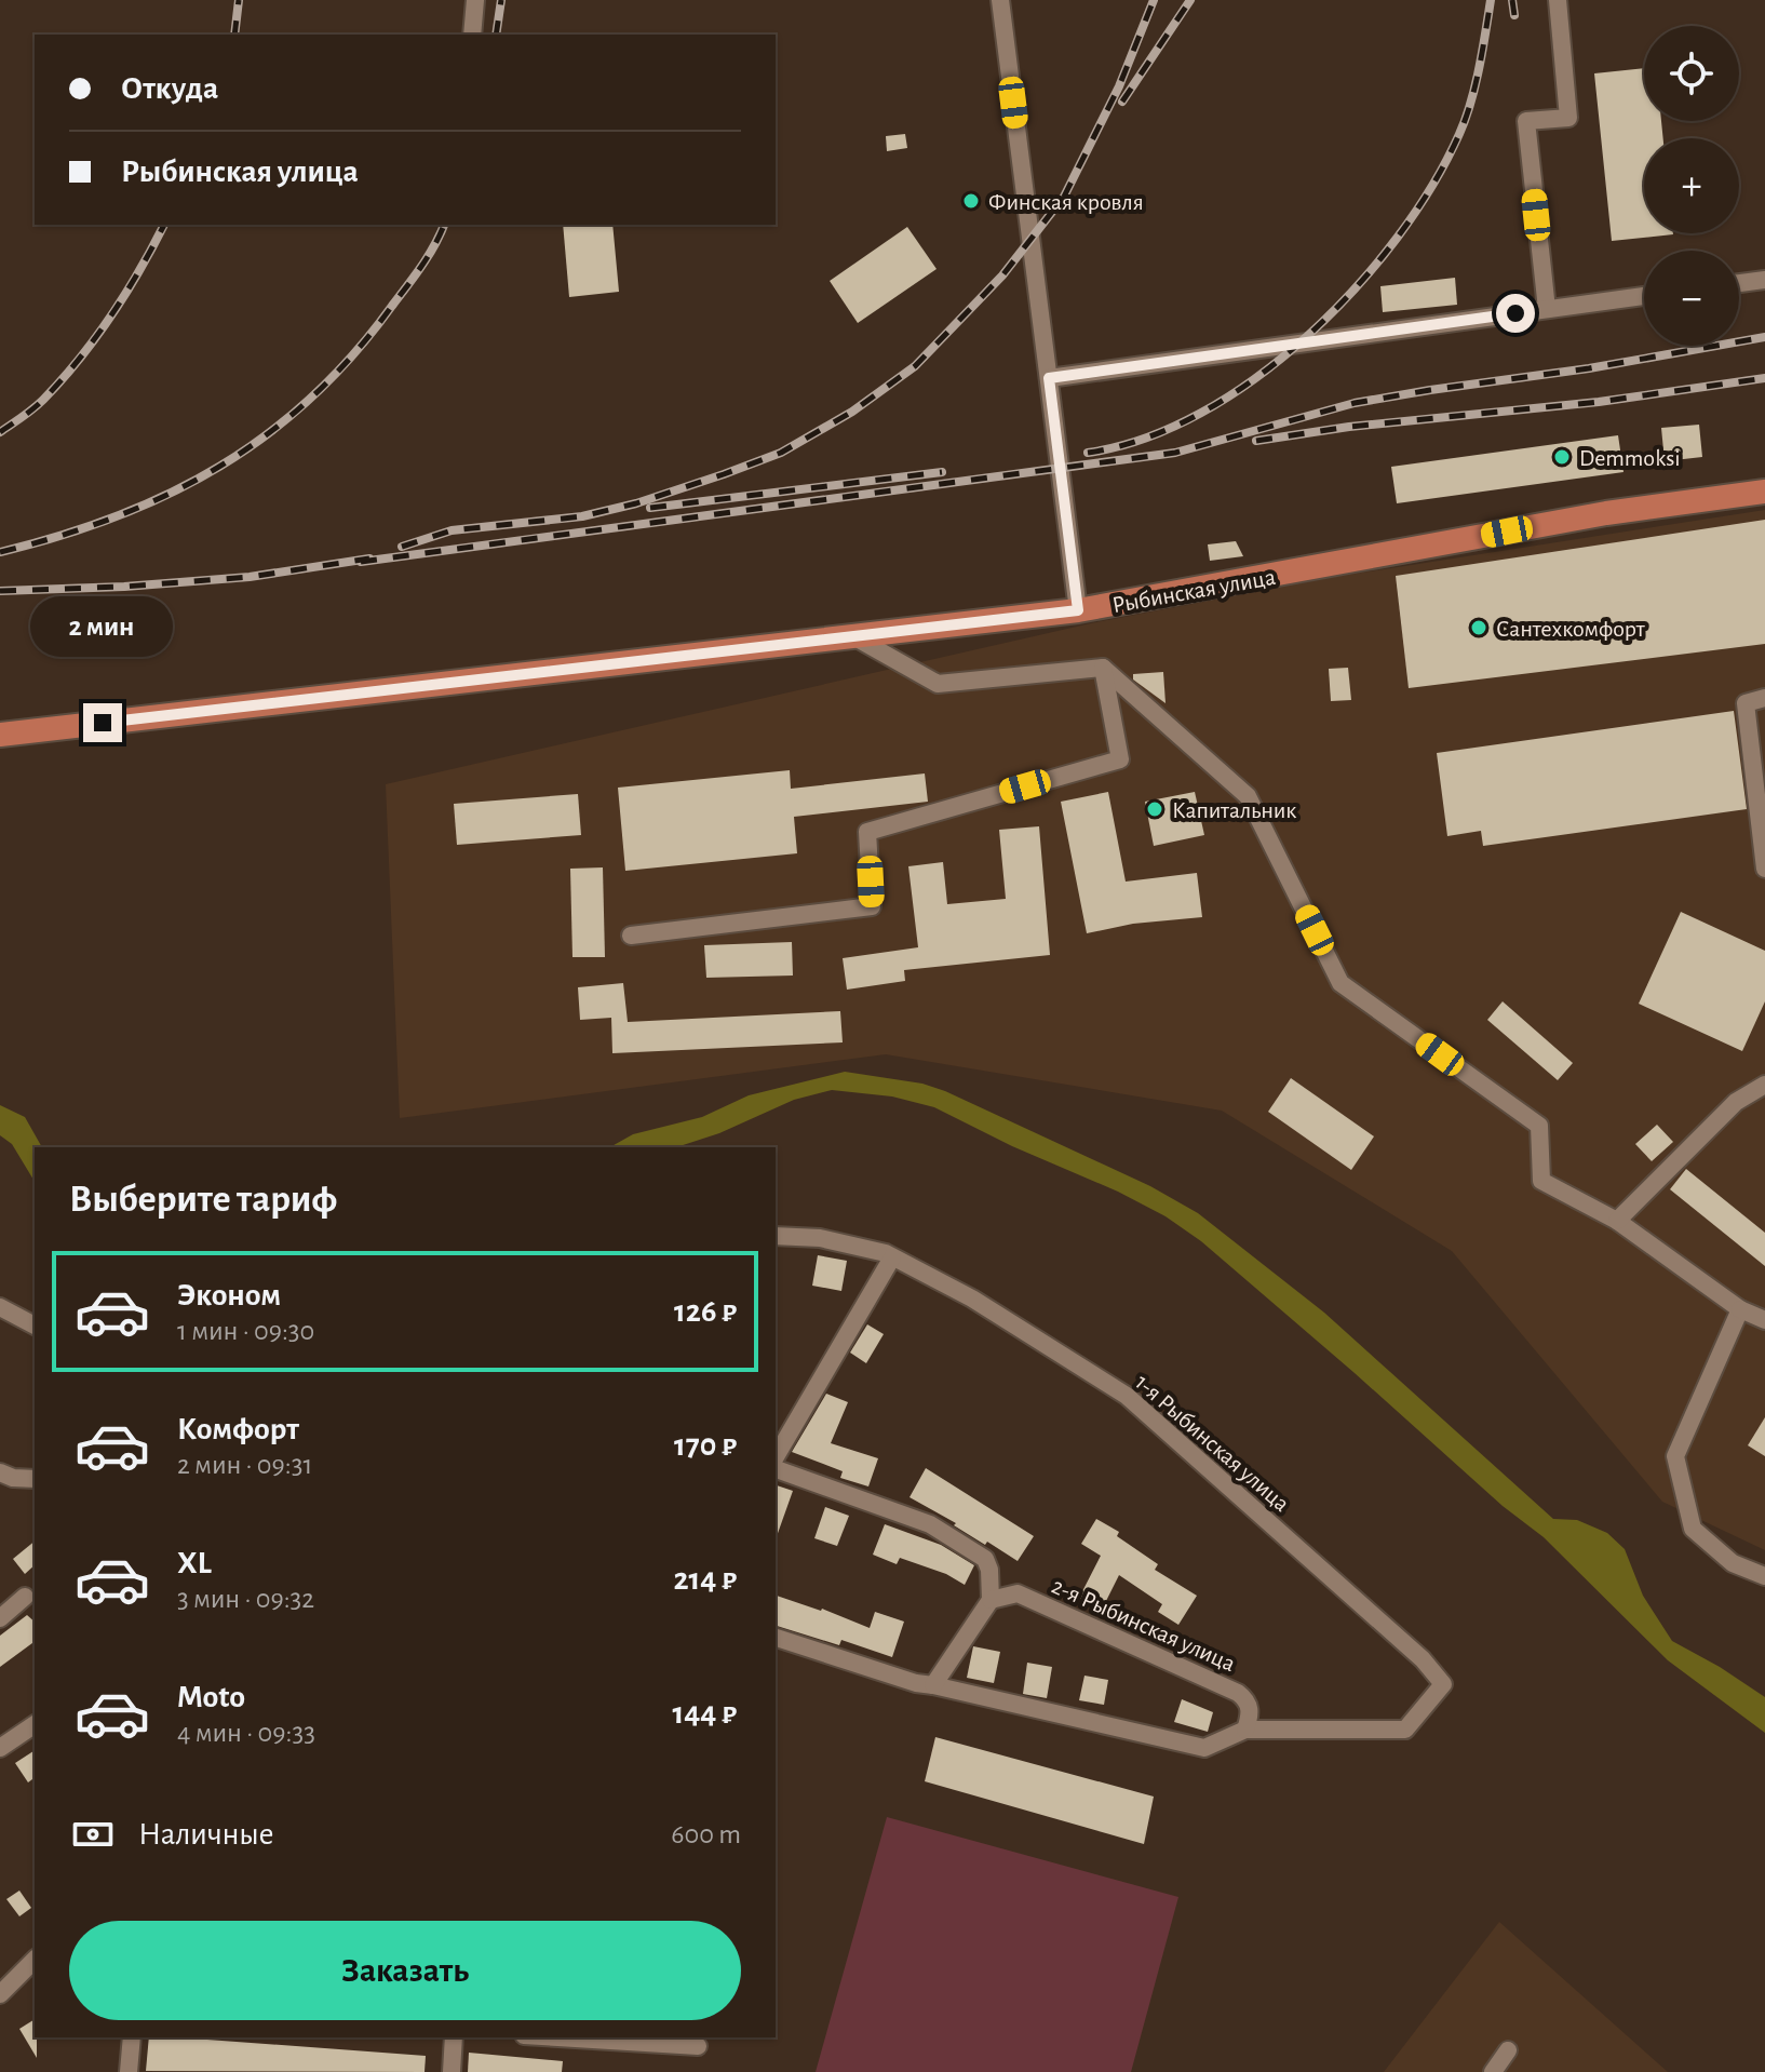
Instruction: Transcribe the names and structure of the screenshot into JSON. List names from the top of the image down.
{
  "streets": {
    "main road": ["Рыбинская улица"],
    "street": ["1-я Рыбинская улица", "2-я Рыбинская улица"]
  },
  "crossings": [
    ["1-я Рыбинская улица", "2-я Рыбинская улица"]
  ],
  "places": [
    "Финская кровля",
    "Demmoksi",
    "Сантехкомфорт",
    "Капитальник"
  ],
  "page": {
    "map_buttons": ["+", "−"],
    "banner": ["Откуда", "Рыбинская улица"],
    "bubble": "2 мин",
    "heading": "Выберите тариф",
    "list": [
      {
        "name": "Эконом",
        "note": "1 мин · 09:30",
        "value": "126 ₽"
      },
      {
        "name": "Комфорт",
        "note": "2 мин · 09:31",
        "value": "170 ₽"
      },
      {
        "name": "XL",
        "note": "3 мин · 09:32",
        "value": "214 ₽"
      },
      {
        "name": "Moto",
        "note": "4 мин · 09:33",
        "value": "144 ₽"
      }
    ],
    "pay": ["Наличные", "600 m"],
    "buttons": "Заказать"
  }
}
